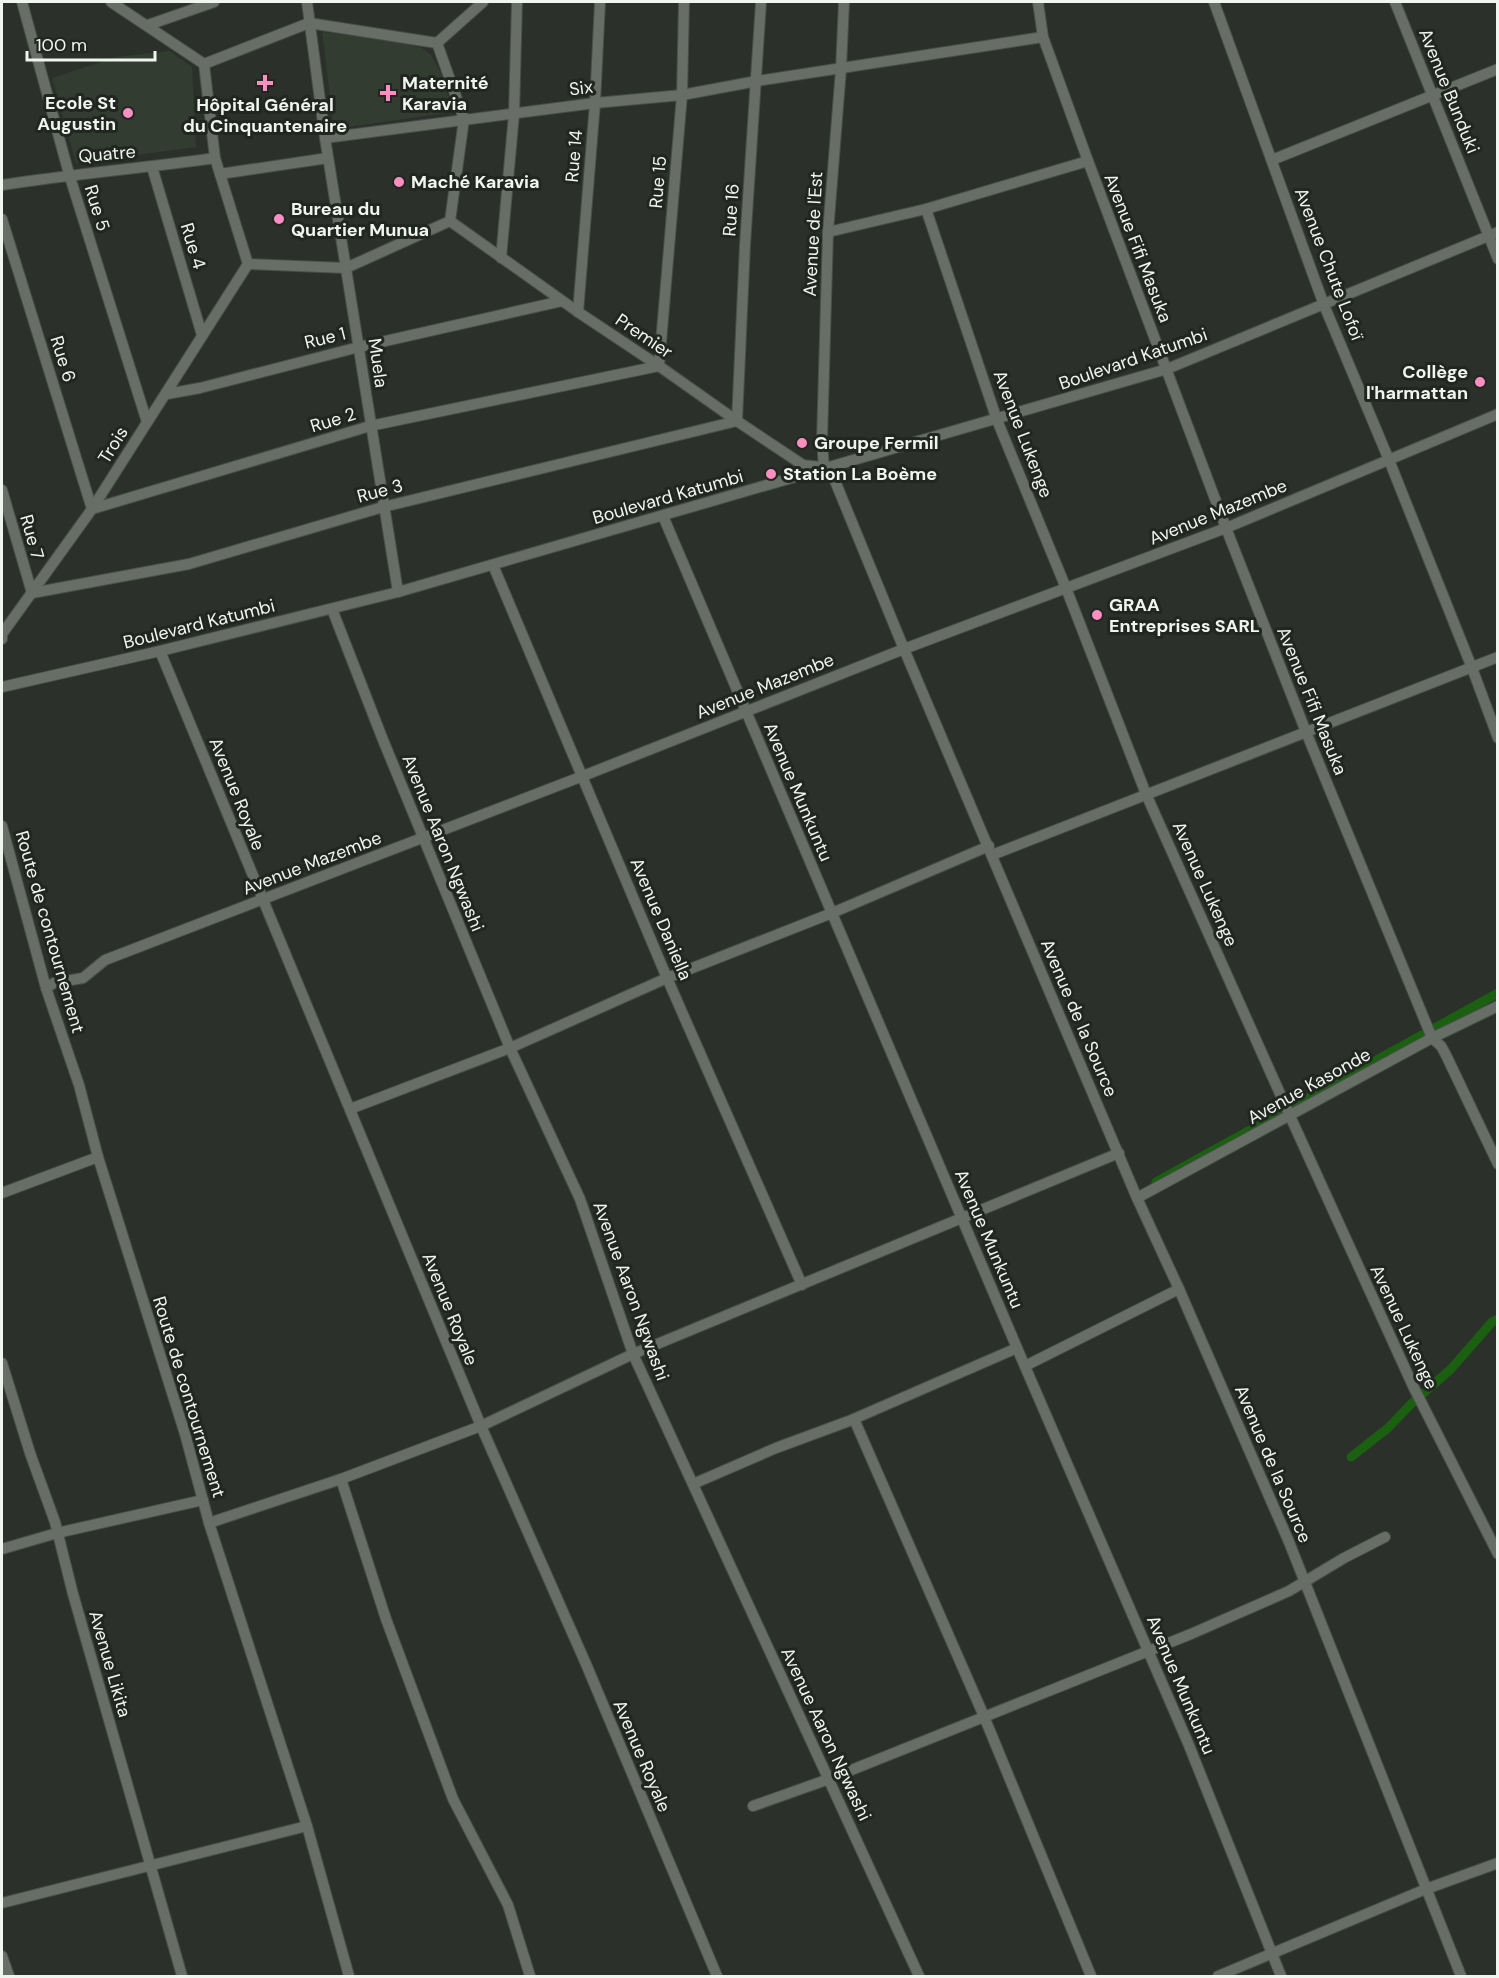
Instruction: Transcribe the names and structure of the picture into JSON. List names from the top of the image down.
{
  "streets": {
    "street": [
      "Six",
      "Avenue Bunduki",
      "Quatre",
      "Rue 14",
      "Rue 15",
      "Rue 5",
      "Rue 16",
      "Avenue de l'Est",
      "Rue 4",
      "Avenue Fifi Masuka",
      "Avenue Chute Lofoï",
      "Premier",
      "Rue 1",
      "Rue 6",
      "Boulevard Katumbi",
      "Muela",
      "Rue 2",
      "Avenue Lukenge",
      "Trois",
      "Rue 3",
      "Avenue Mazembe",
      "Rue 7",
      "Avenue Munkuntu",
      "Avenue Royale",
      "Avenue Aaron Ngwashi",
      "Avenue Daniella",
      "Route de contournement",
      "Avenue de la Source",
      "Avenue Kasonde",
      "Avenue Likita"
    ]
  },
  "crossings": [
    ["Six", "Rue 14"],
    ["Six", "Rue 15"],
    ["Six", "Rue 16"],
    ["Six", "Avenue de l'Est"],
    ["Six", "Avenue Fifi Masuka"],
    ["Six", "Muela"],
    ["Avenue Bunduki", "Boulevard Katumbi"],
    ["Quatre", "Rue 5"],
    ["Quatre", "Rue 4"],
    ["Rue 14", "Premier"],
    ["Rue 15", "Premier"],
    ["Rue 15", "Rue 2"],
    ["Rue 5", "Trois"],
    ["Rue 16", "Premier"],
    ["Rue 16", "Rue 3"],
    ["Avenue de l'Est", "Premier"],
    ["Avenue de l'Est", "Boulevard Katumbi"],
    ["Avenue de l'Est", "Avenue de la Source"],
    ["Rue 4", "Trois"],
    ["Avenue Fifi Masuka", "Boulevard Katumbi"],
    ["Avenue Fifi Masuka", "Avenue Mazembe"],
    ["Avenue Fifi Masuka", "Avenue Kasonde"],
    ["Avenue Chute Lofoï", "Boulevard Katumbi"],
    ["Avenue Chute Lofoï", "Avenue Mazembe"],
    ["Premier", "Rue 1"],
    ["Premier", "Boulevard Katumbi"],
    ["Premier", "Rue 2"],
    ["Premier", "Rue 3"],
    ["Premier", "Avenue de la Source"],
    ["Rue 1", "Muela"],
    ["Rue 1", "Trois"],
    ["Rue 6", "Rue 2"],
    ["Rue 6", "Trois"],
    ["Boulevard Katumbi", "Muela"],
    ["Boulevard Katumbi", "Avenue Lukenge"],
    ["Boulevard Katumbi", "Avenue Munkuntu"],
    ["Boulevard Katumbi", "Avenue Royale"],
    ["Boulevard Katumbi", "Avenue Aaron Ngwashi"],
    ["Boulevard Katumbi", "Avenue Daniella"],
    ["Boulevard Katumbi", "Avenue de la Source"],
    ["Muela", "Rue 2"],
    ["Muela", "Rue 3"],
    ["Rue 2", "Trois"],
    ["Avenue Lukenge", "Avenue Mazembe"],
    ["Avenue Lukenge", "Avenue Kasonde"],
    ["Trois", "Rue 3"],
    ["Trois", "Rue 7"],
    ["Rue 3", "Rue 7"],
    ["Avenue Mazembe", "Avenue Munkuntu"],
    ["Avenue Mazembe", "Avenue Royale"],
    ["Avenue Mazembe", "Avenue Aaron Ngwashi"],
    ["Avenue Mazembe", "Avenue Daniella"],
    ["Avenue Mazembe", "Route de contournement"],
    ["Avenue Mazembe", "Avenue de la Source"],
    ["Avenue de la Source", "Avenue Kasonde"]
  ],
  "places": {
    "health": ["Hôpital Général du Cinquantenaire", "Maternité Karavia"],
    "other": [
      "Ecole St Augustin",
      "Maché Karavia",
      "Bureau du Quartier Munua",
      "Collège l'harmattan",
      "Groupe Fermil",
      "Station La Boème",
      "GRAA Entreprises SARL"
    ]
  },
  "scale_bar": "100 m"
}
